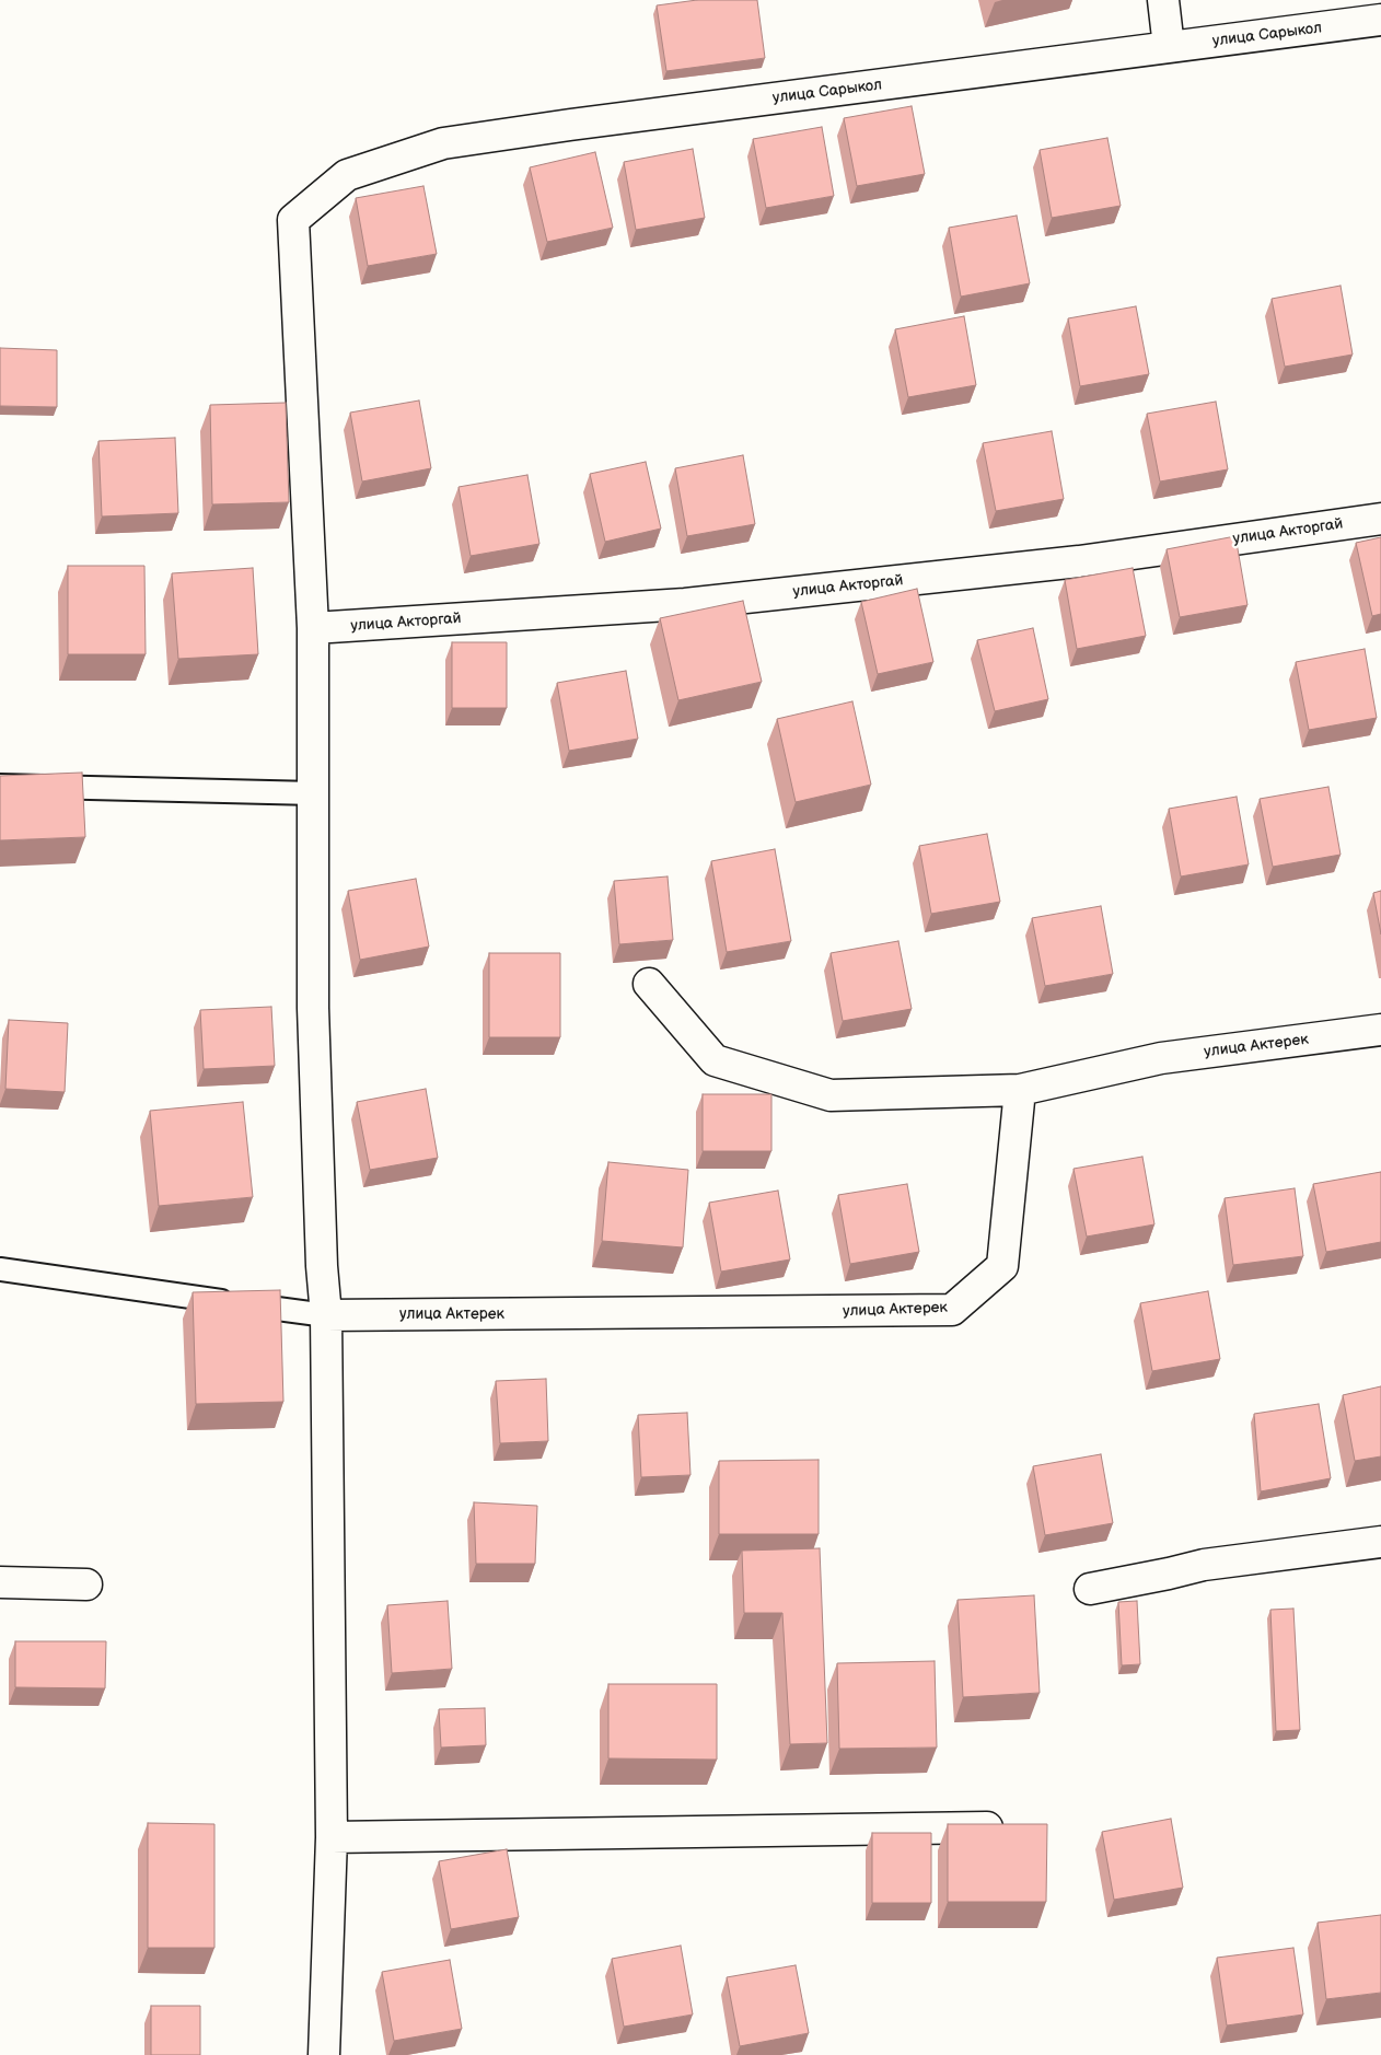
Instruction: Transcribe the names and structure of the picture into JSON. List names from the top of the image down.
{
  "streets": {
    "street": ["улица Сарыкол", "улица Акторгай", "улица Актерек"]
  },
  "crossings": [
    ["улица Сарыкол", "улица Акторгай"]
  ]
}
